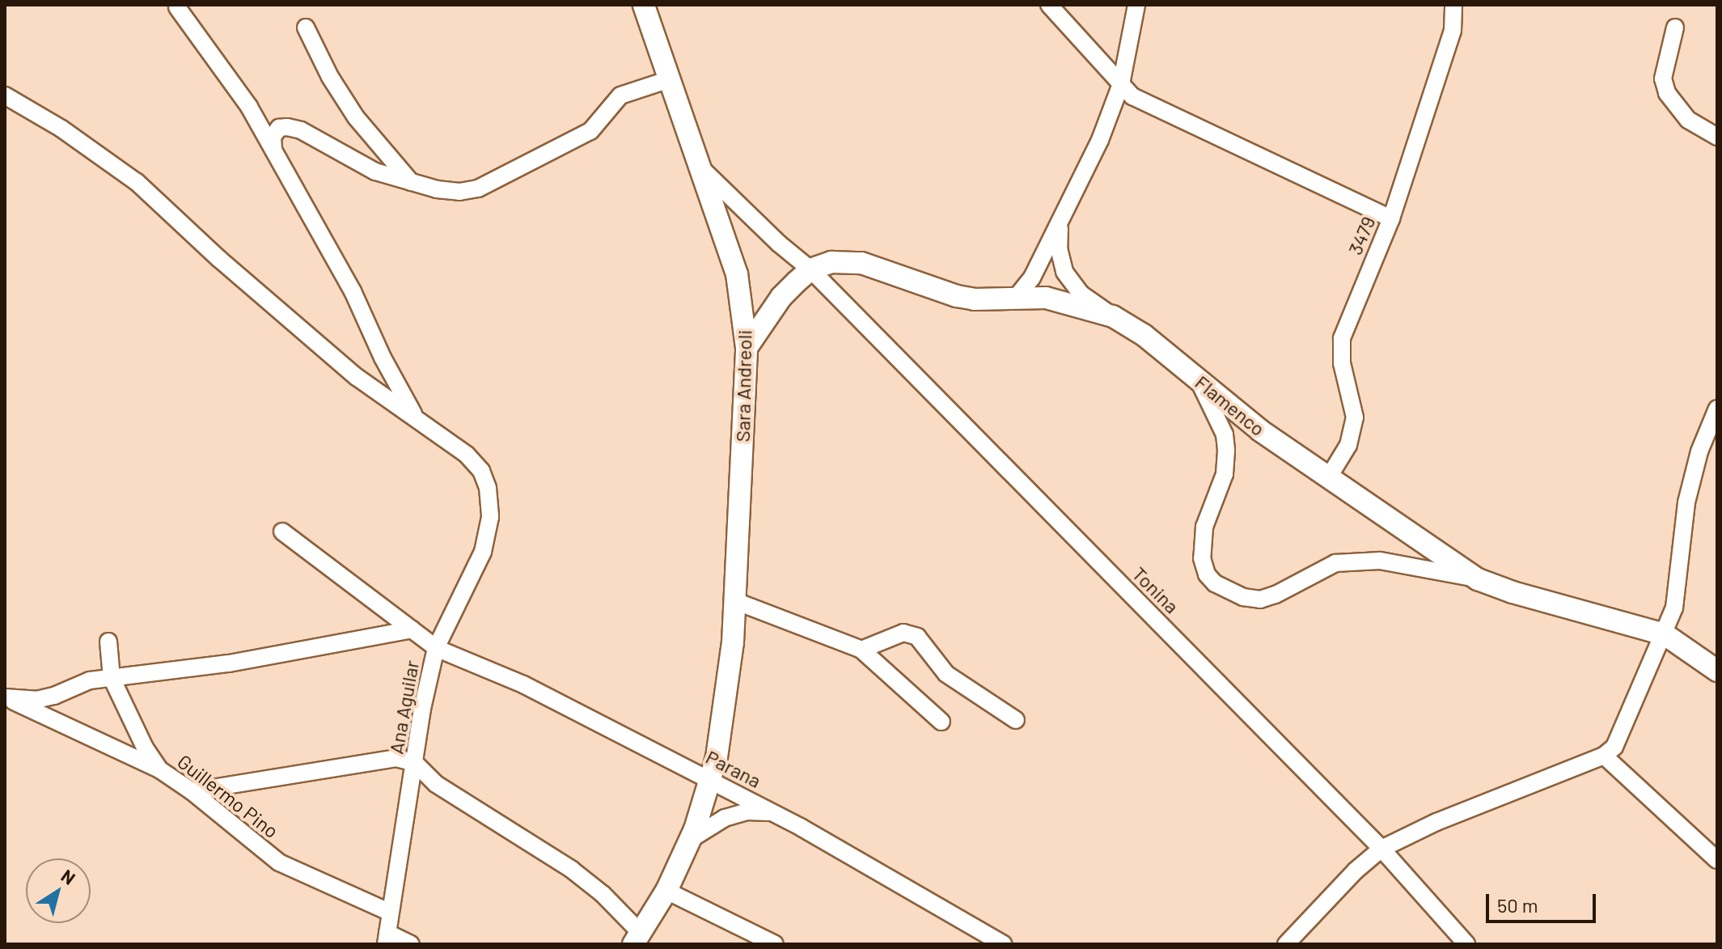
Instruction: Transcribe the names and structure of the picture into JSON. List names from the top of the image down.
{
  "streets": {
    "street": [
      "3479",
      "Sara Andreoli",
      "Flamenco",
      "Tonina",
      "Ana Aguilar",
      "Parana",
      "Guillermo Pino"
    ]
  },
  "crossings": [
    ["3479", "Flamenco"],
    ["Sara Andreoli", "Tonina"],
    ["Sara Andreoli", "Parana"],
    ["Flamenco", "Tonina"],
    ["Ana Aguilar", "Parana"],
    ["Ana Aguilar", "Guillermo Pino"]
  ],
  "scale_bar": "50 m",
  "north": "top right"
}
